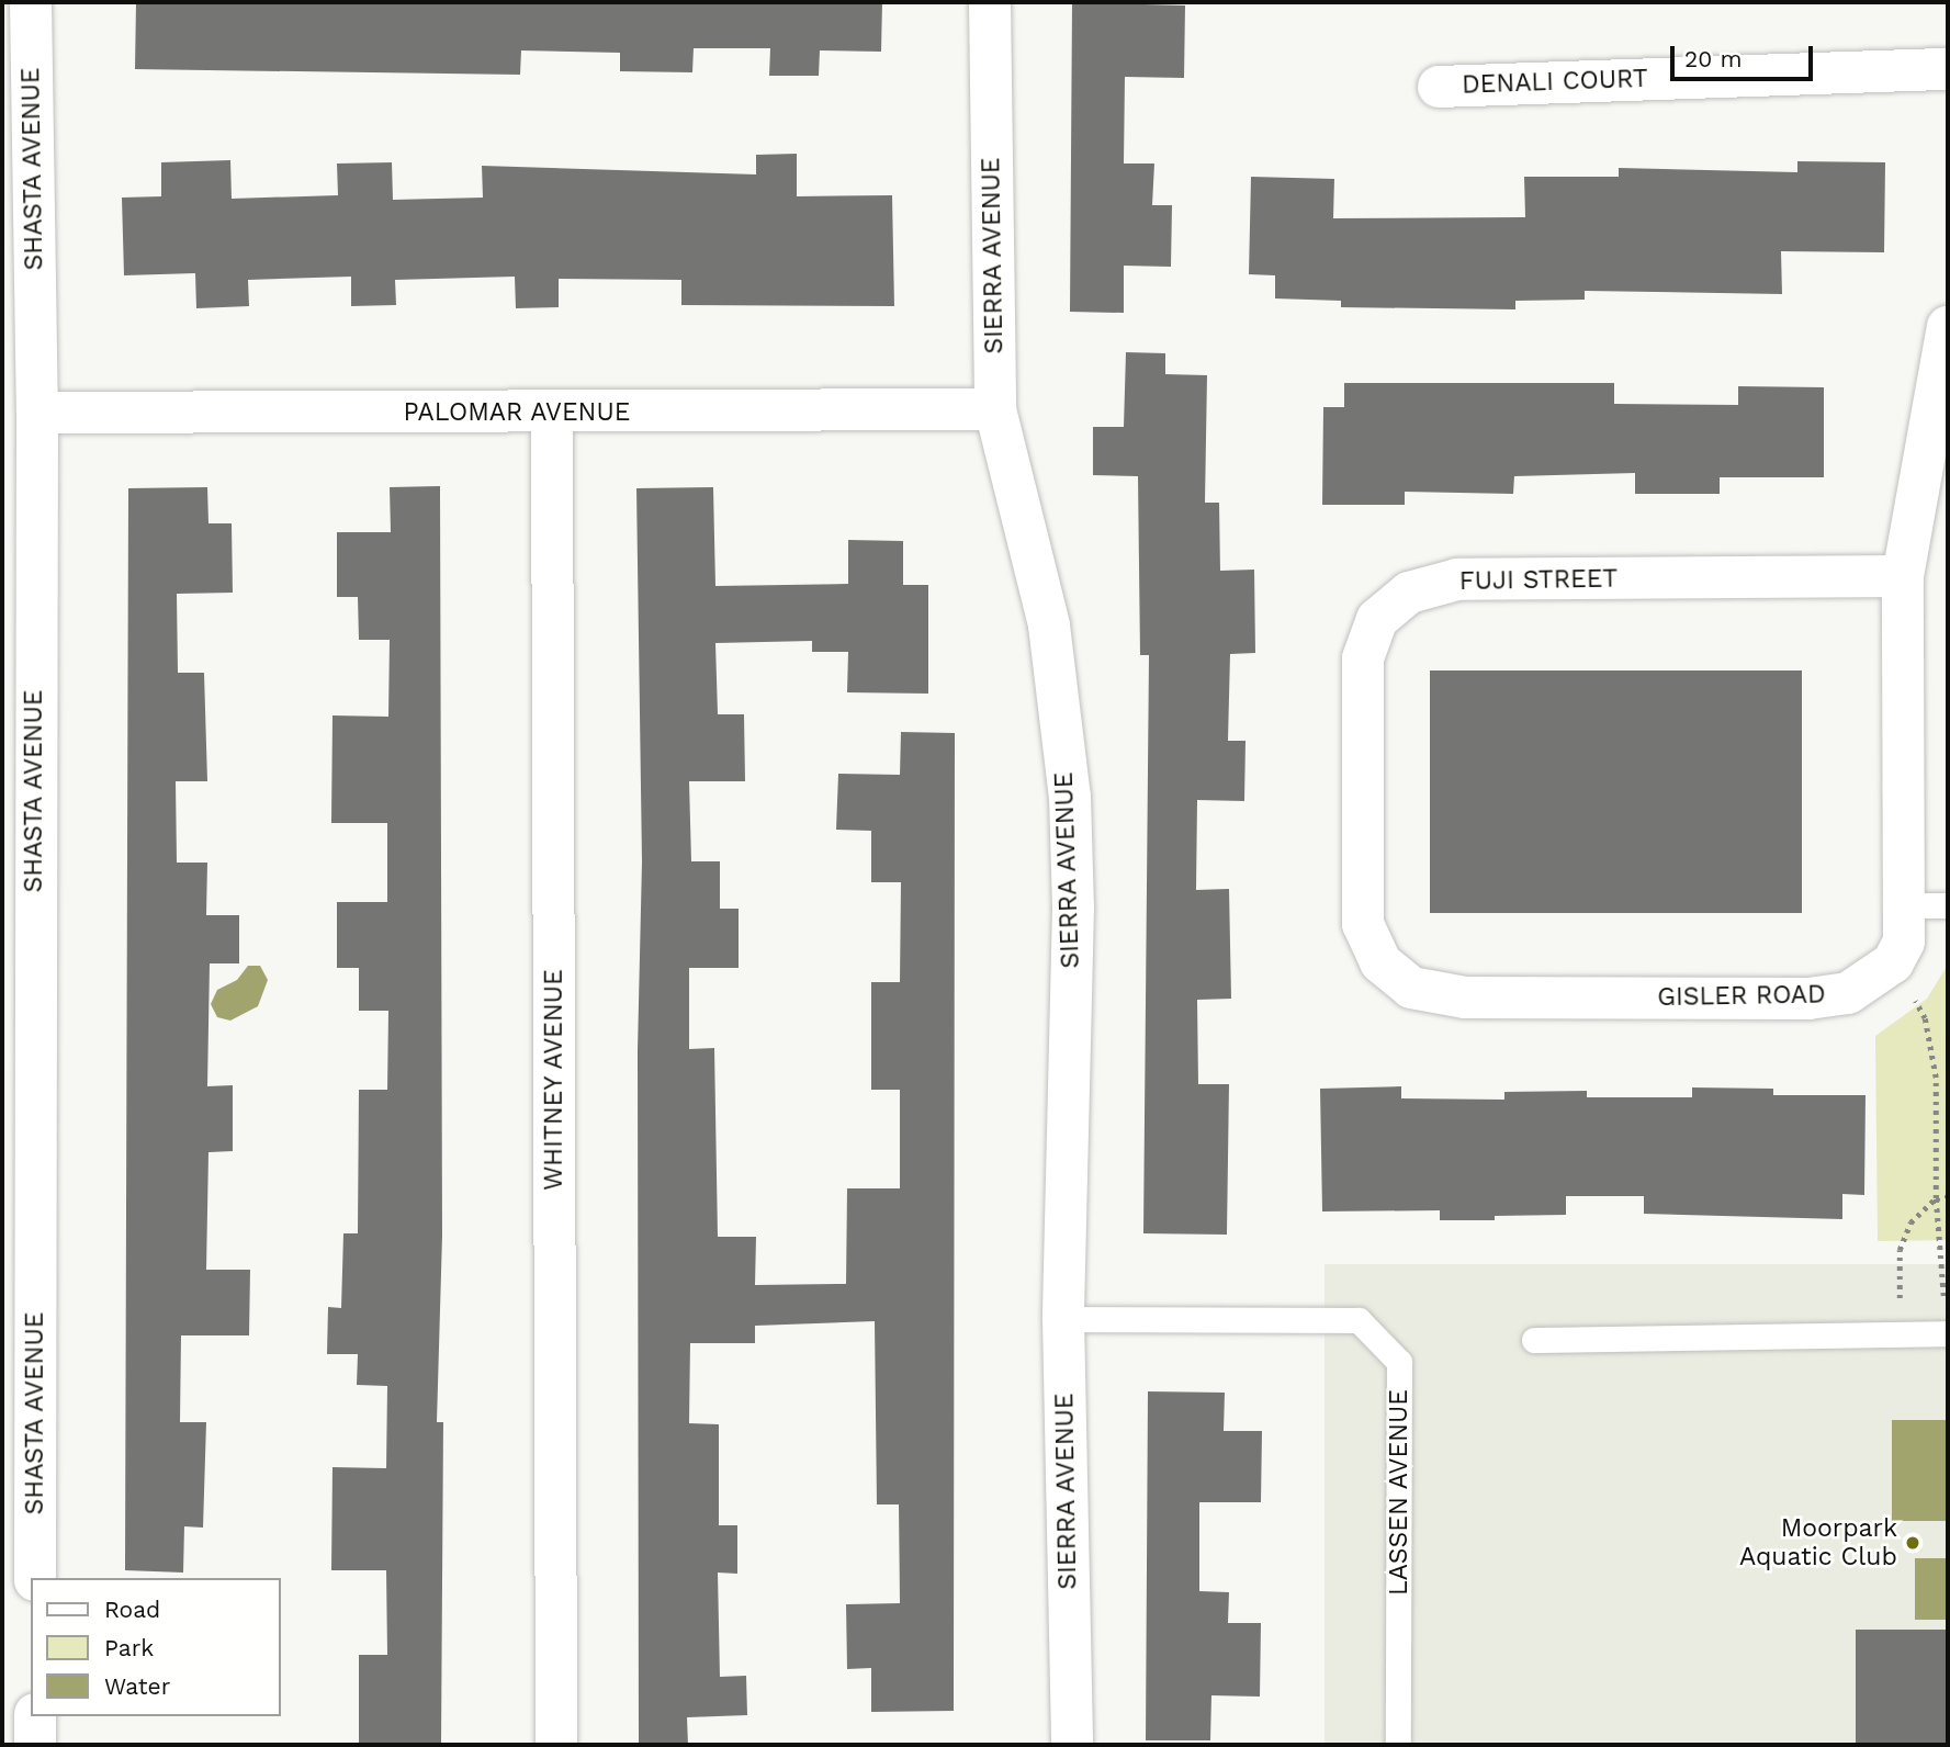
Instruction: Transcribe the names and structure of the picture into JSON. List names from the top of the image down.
{
  "streets": {
    "street": [
      "DENALI COURT",
      "SHASTA AVENUE",
      "SIERRA AVENUE",
      "PALOMAR AVENUE",
      "FUJI STREET",
      "GISLER ROAD",
      "WHITNEY AVENUE"
    ],
    "lane": ["LASSEN AVENUE"]
  },
  "crossings": [
    ["SHASTA AVENUE", "PALOMAR AVENUE"],
    ["SIERRA AVENUE", "PALOMAR AVENUE"],
    ["SIERRA AVENUE", "LASSEN AVENUE"],
    ["PALOMAR AVENUE", "WHITNEY AVENUE"],
    ["FUJI STREET", "GISLER ROAD"]
  ],
  "places": ["Moorpark Aquatic Club"],
  "legend": ["Road", "Park", "Water"],
  "scale_bar": "20 m"
}
